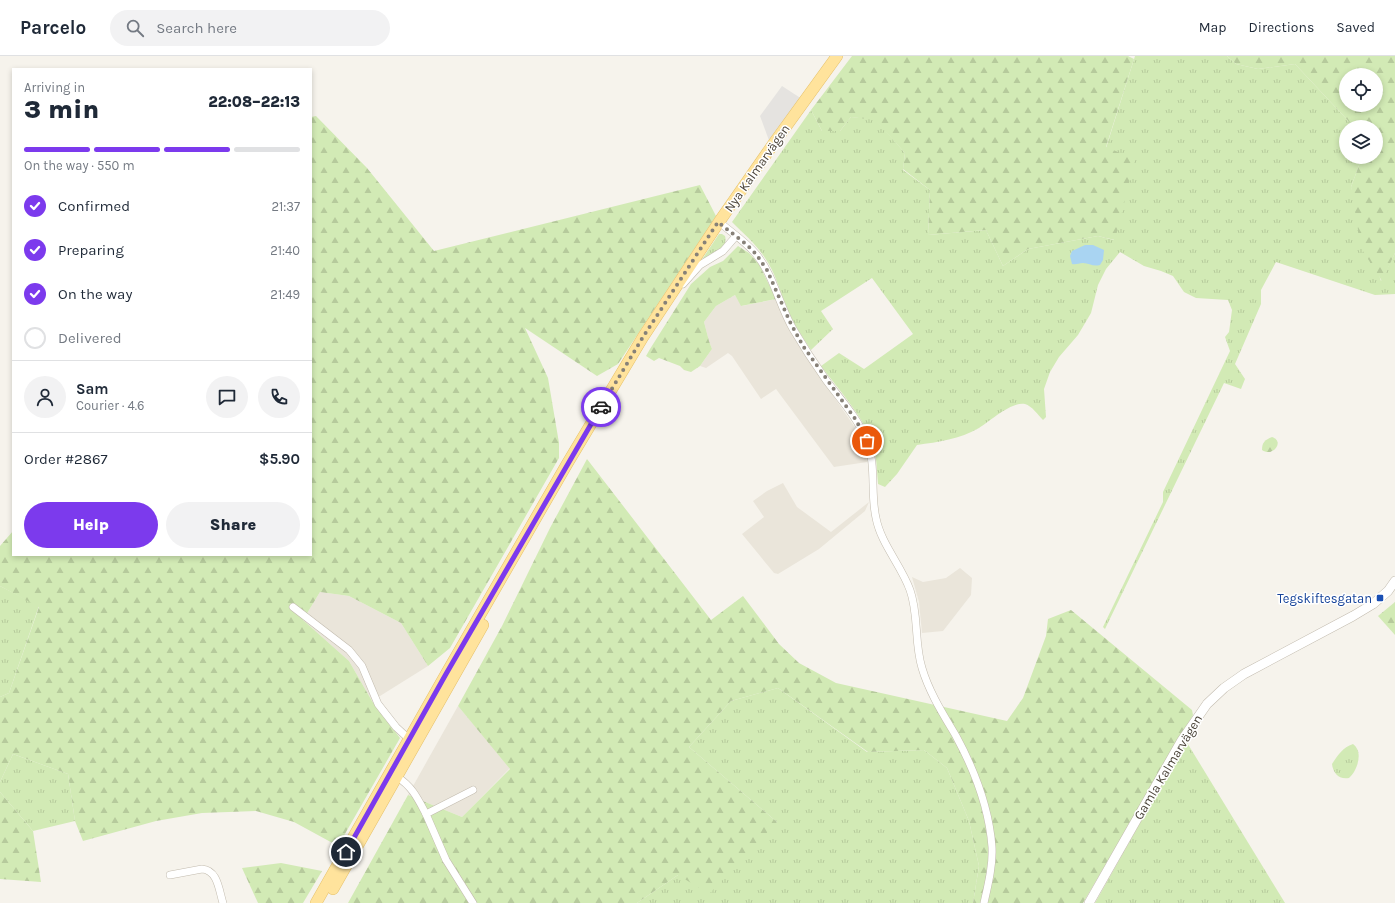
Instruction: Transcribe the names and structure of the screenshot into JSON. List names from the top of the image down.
{
  "streets": {
    "main road": ["Nya Kalmarvägen"],
    "street": ["Gamla Kalmarvägen"]
  },
  "places": {
    "transit": ["Tegskiftesgatan"]
  },
  "page": {
    "header": "Parcelo",
    "search": "Search here",
    "nav": ["Map", "Directions", "Saved"],
    "heading": ["3 min", "Arriving in", "22:08–22:13"],
    "panel": [
      "Sam",
      "Courier · 4.6",
      "Order #2867",
      "$5.90"
    ],
    "bar": "On the way · 550 m",
    "list": [
      ["Confirmed", "21:37"],
      ["Preparing", "21:40"],
      ["On the way", "21:49"],
      "Delivered"
    ],
    "buttons": ["Help", "Share"]
  }
}
